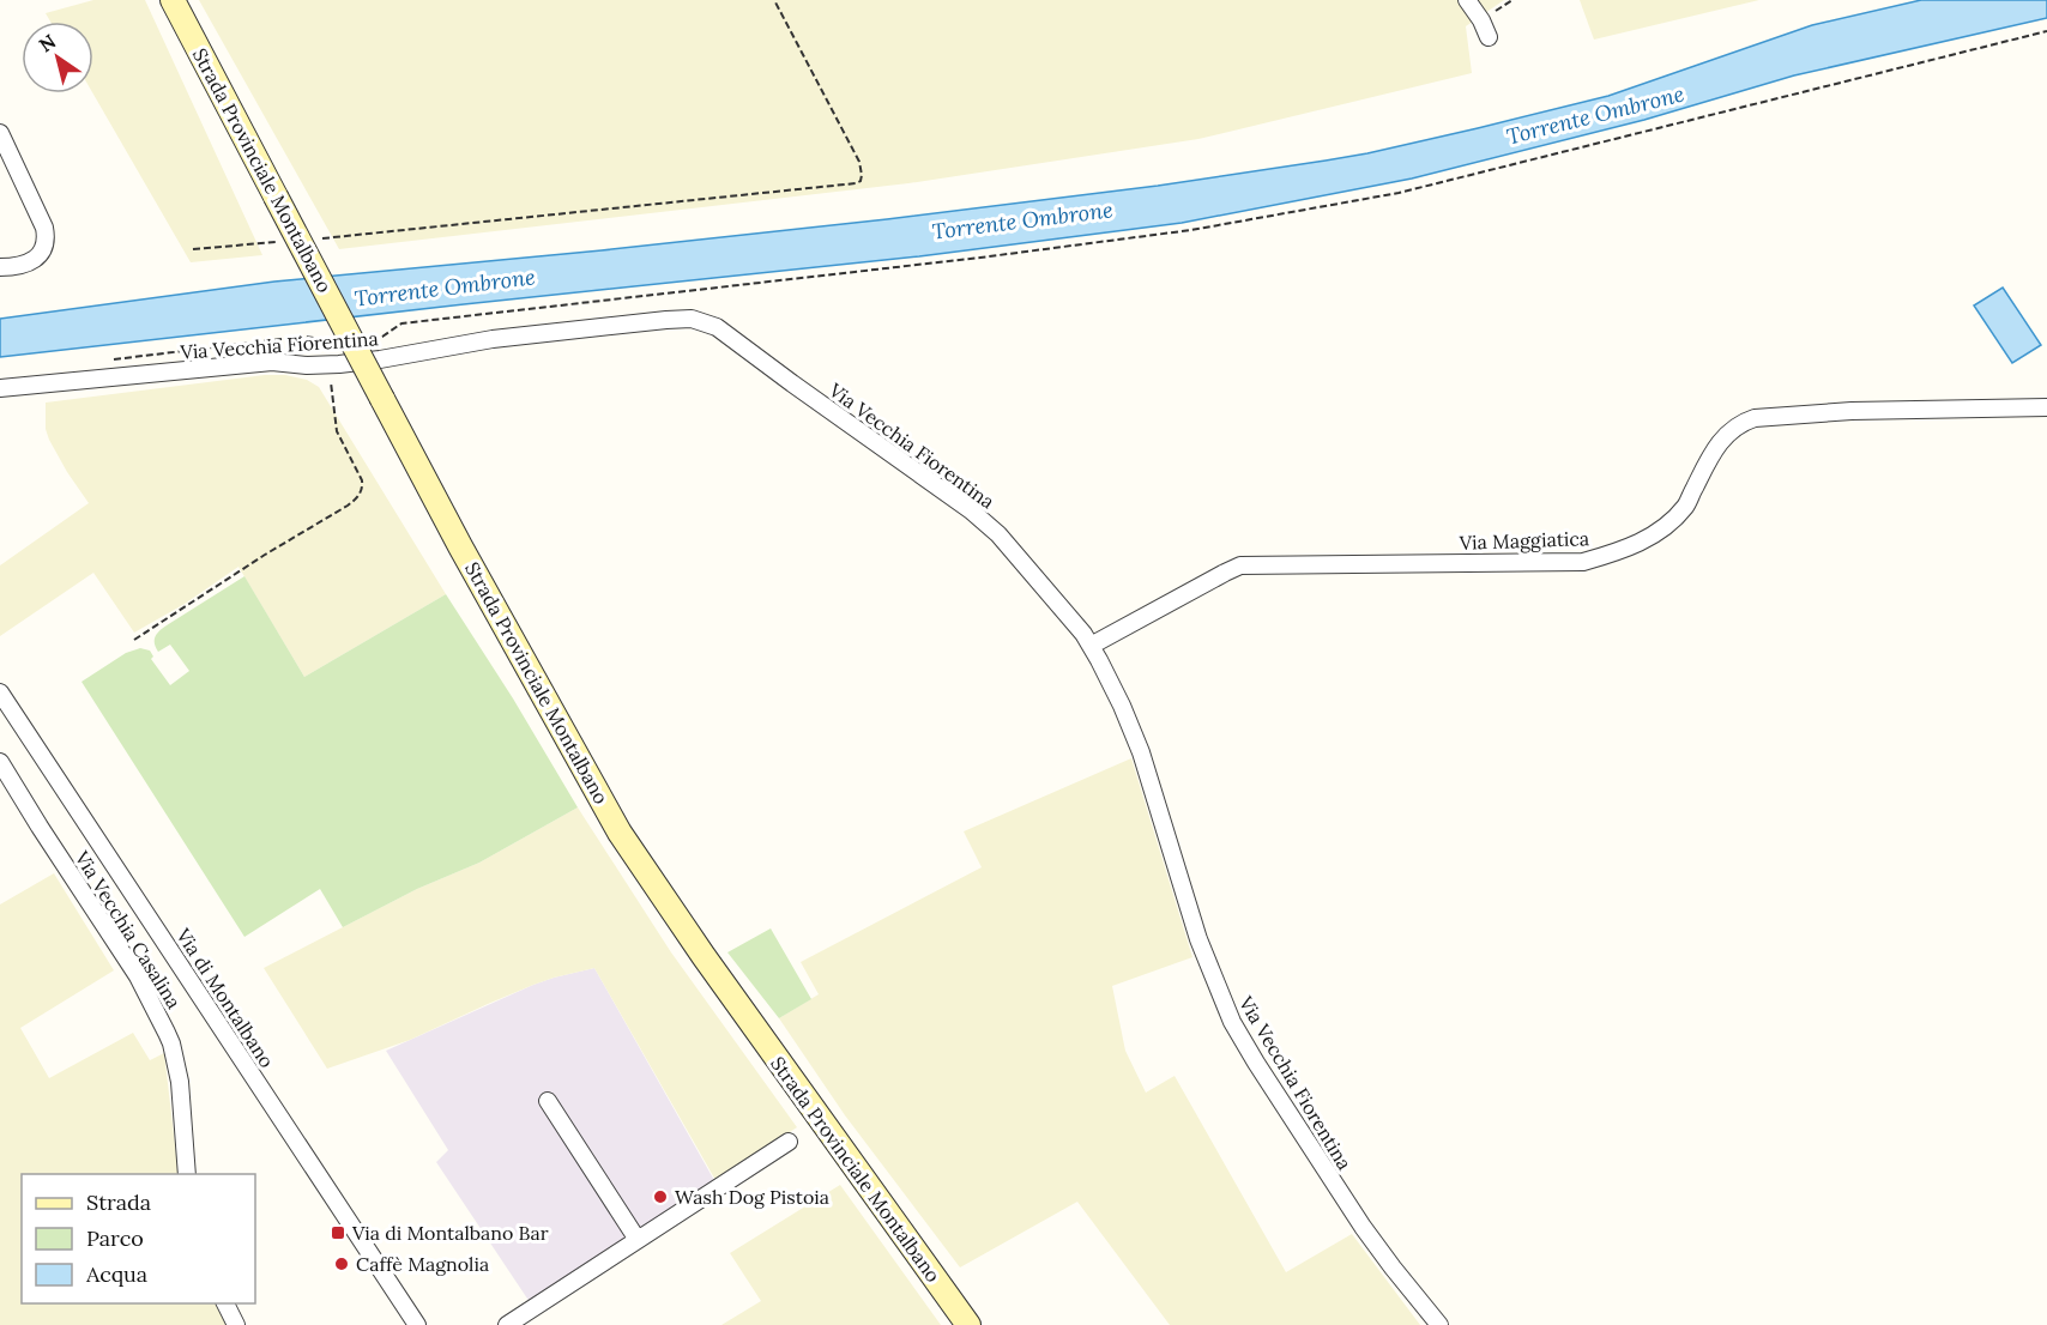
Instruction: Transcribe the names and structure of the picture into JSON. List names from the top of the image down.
{
  "streets": {
    "main road": ["Strada Provinciale Montalbano"],
    "street": [
      "Via Vecchia Fiorentina",
      "Via Maggiatica",
      "Via Vecchia Casalina",
      "Via di Montalbano"
    ]
  },
  "crossings": [
    ["Via Vecchia Fiorentina", "Via Maggiatica"]
  ],
  "water": ["Torrente Ombrone"],
  "places": {
    "other": ["Wash Dog Pistoia", "Caffè Magnolia"],
    "transit": ["Via di Montalbano Bar"]
  },
  "legend": ["Strada", "Parco", "Acqua"],
  "north": "top left"
}
